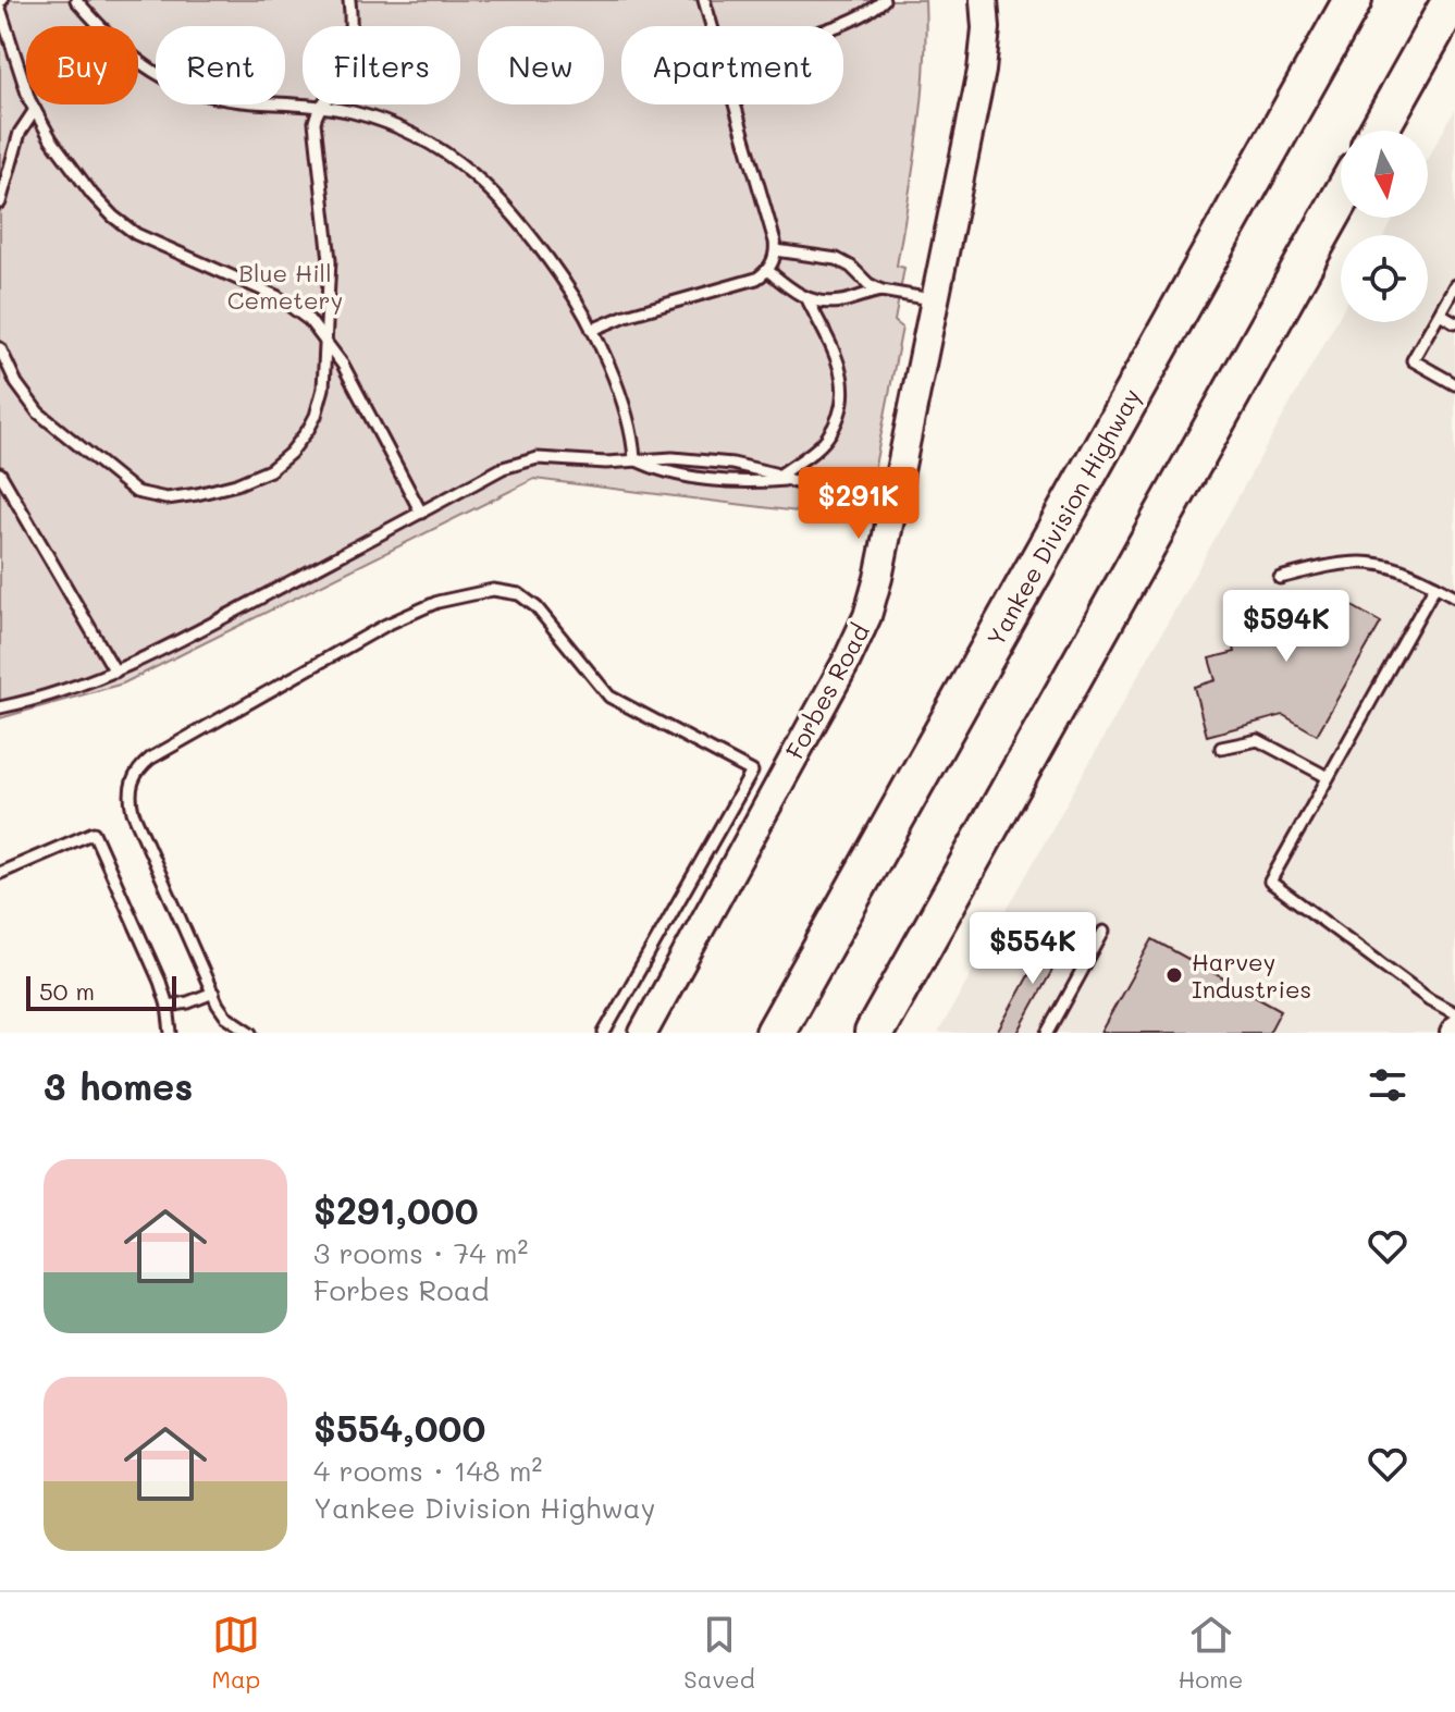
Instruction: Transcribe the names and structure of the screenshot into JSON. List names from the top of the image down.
{
  "streets": {
    "highway": ["Yankee Division Highway"],
    "street": ["Forbes Road"]
  },
  "parks": ["Blue Hill Cemetery"],
  "places": ["Harvey Industries"],
  "scale_bar": "50 m",
  "north": "bottom",
  "page": {
    "chip": [
      "Buy",
      "Rent",
      "Filters",
      "New",
      "Apartment"
    ],
    "price": ["$291K", "$594K", "$554K"],
    "scale": "50 m",
    "heading": "3 homes",
    "list": [
      {
        "name": "$291,000",
        "note": "3 rooms · 74 m² · Forbes Road"
      },
      {
        "name": "$554,000",
        "note": "4 rooms · 148 m² · Yankee Division Highway"
      }
    ],
    "tabs": ["Map", "Saved", "Home"]
  }
}
